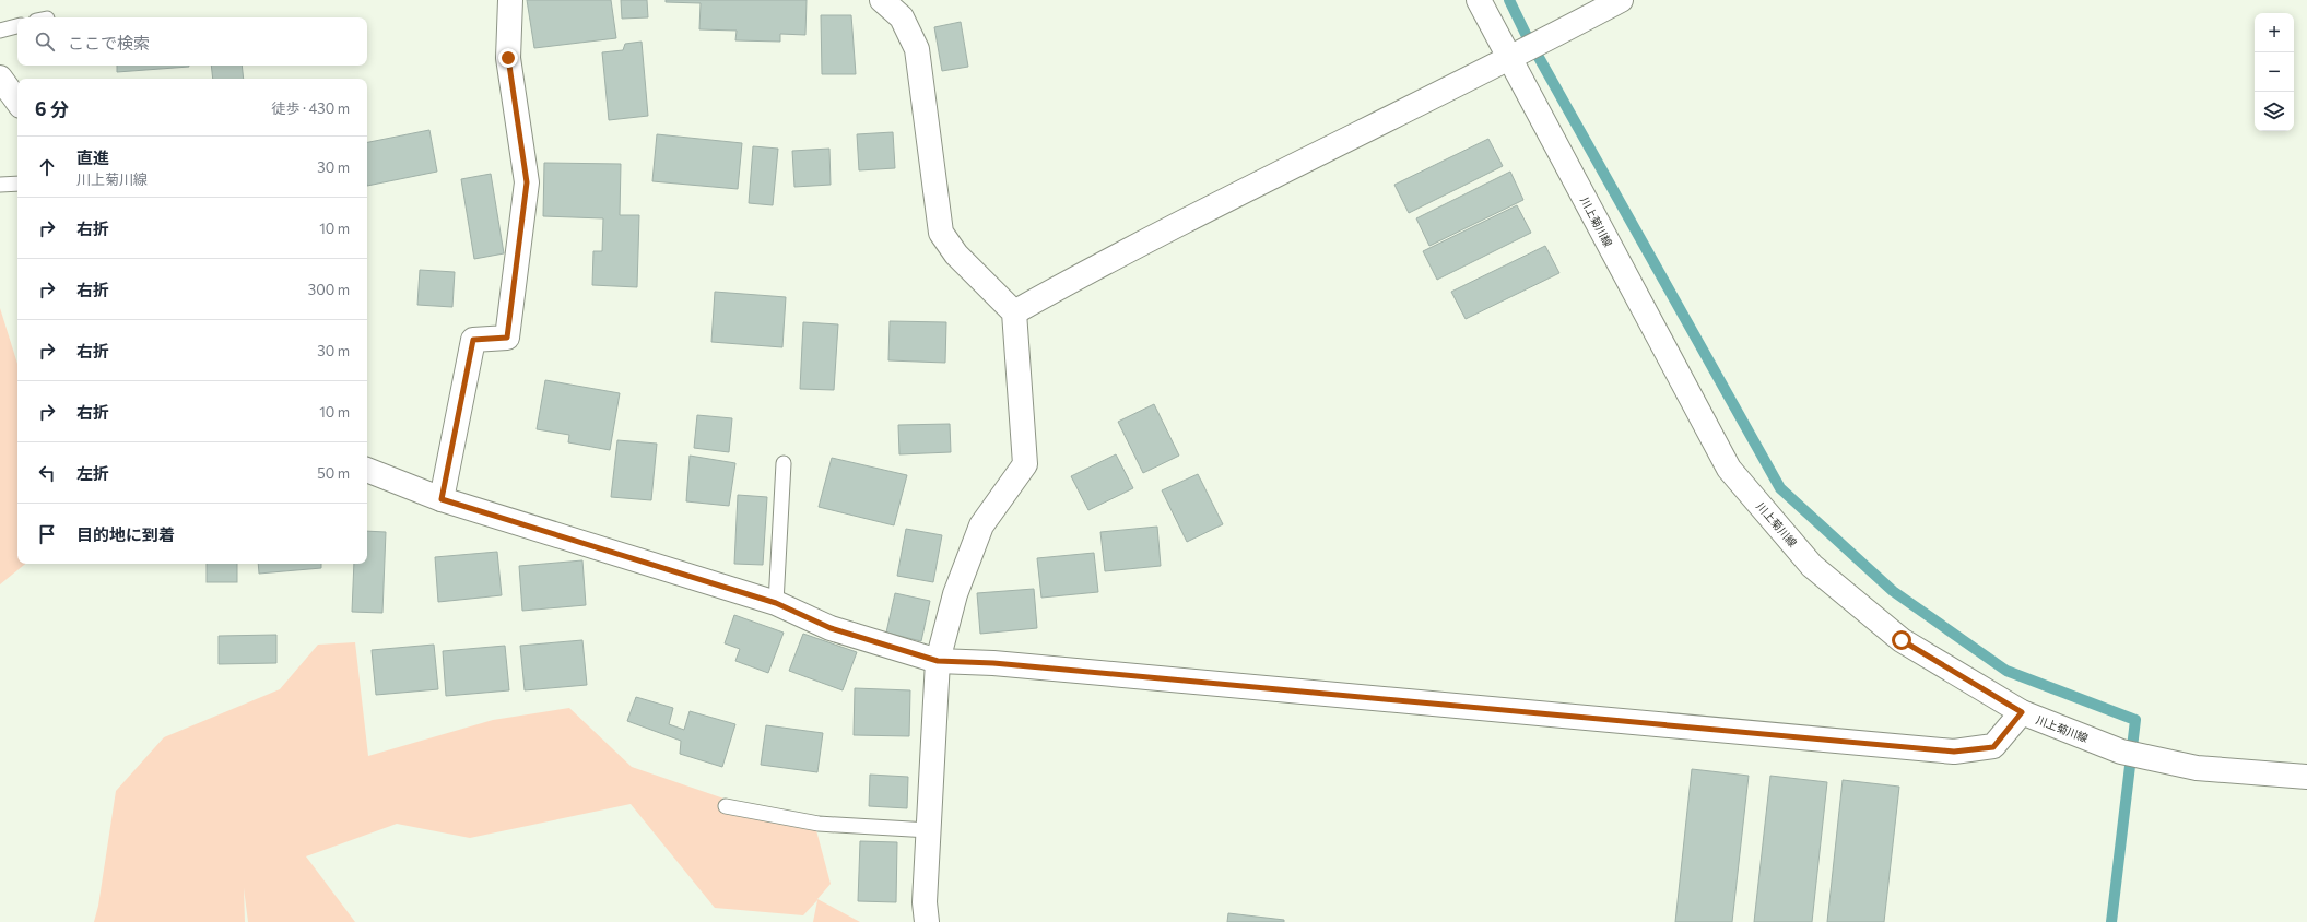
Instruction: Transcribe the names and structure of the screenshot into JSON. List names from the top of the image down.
{
  "streets": {
    "street": ["川上菊川線"]
  },
  "page": {
    "map_buttons": ["+", "−"],
    "search": "ここで検索",
    "heading": ["6 分", "徒歩 · 430 m"],
    "list": [
      ["直進", "川上菊川線", "30 m"],
      ["右折", "10 m"],
      ["右折", "300 m"],
      ["右折", "30 m"],
      ["右折", "10 m"],
      ["左折", "50 m"],
      "目的地に到着"
    ]
  }
}
